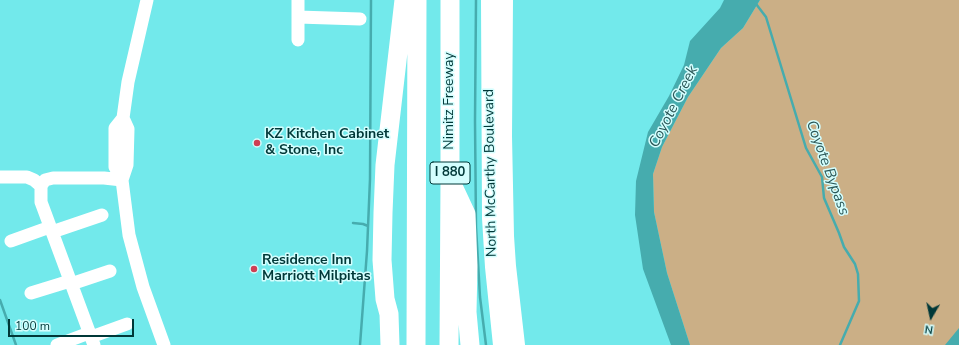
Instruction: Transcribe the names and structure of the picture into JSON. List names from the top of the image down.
{
  "streets": {
    "highway": ["Nimitz Freeway", "I 880"],
    "main road": ["North McCarthy Boulevard"]
  },
  "water": ["Coyote Creek", "Coyote Bypass"],
  "places": ["KZ Kitchen Cabinet & Stone, Inc", "Residence Inn Marriott Milpitas"],
  "scale_bar": "100 m",
  "north": "bottom"
}
